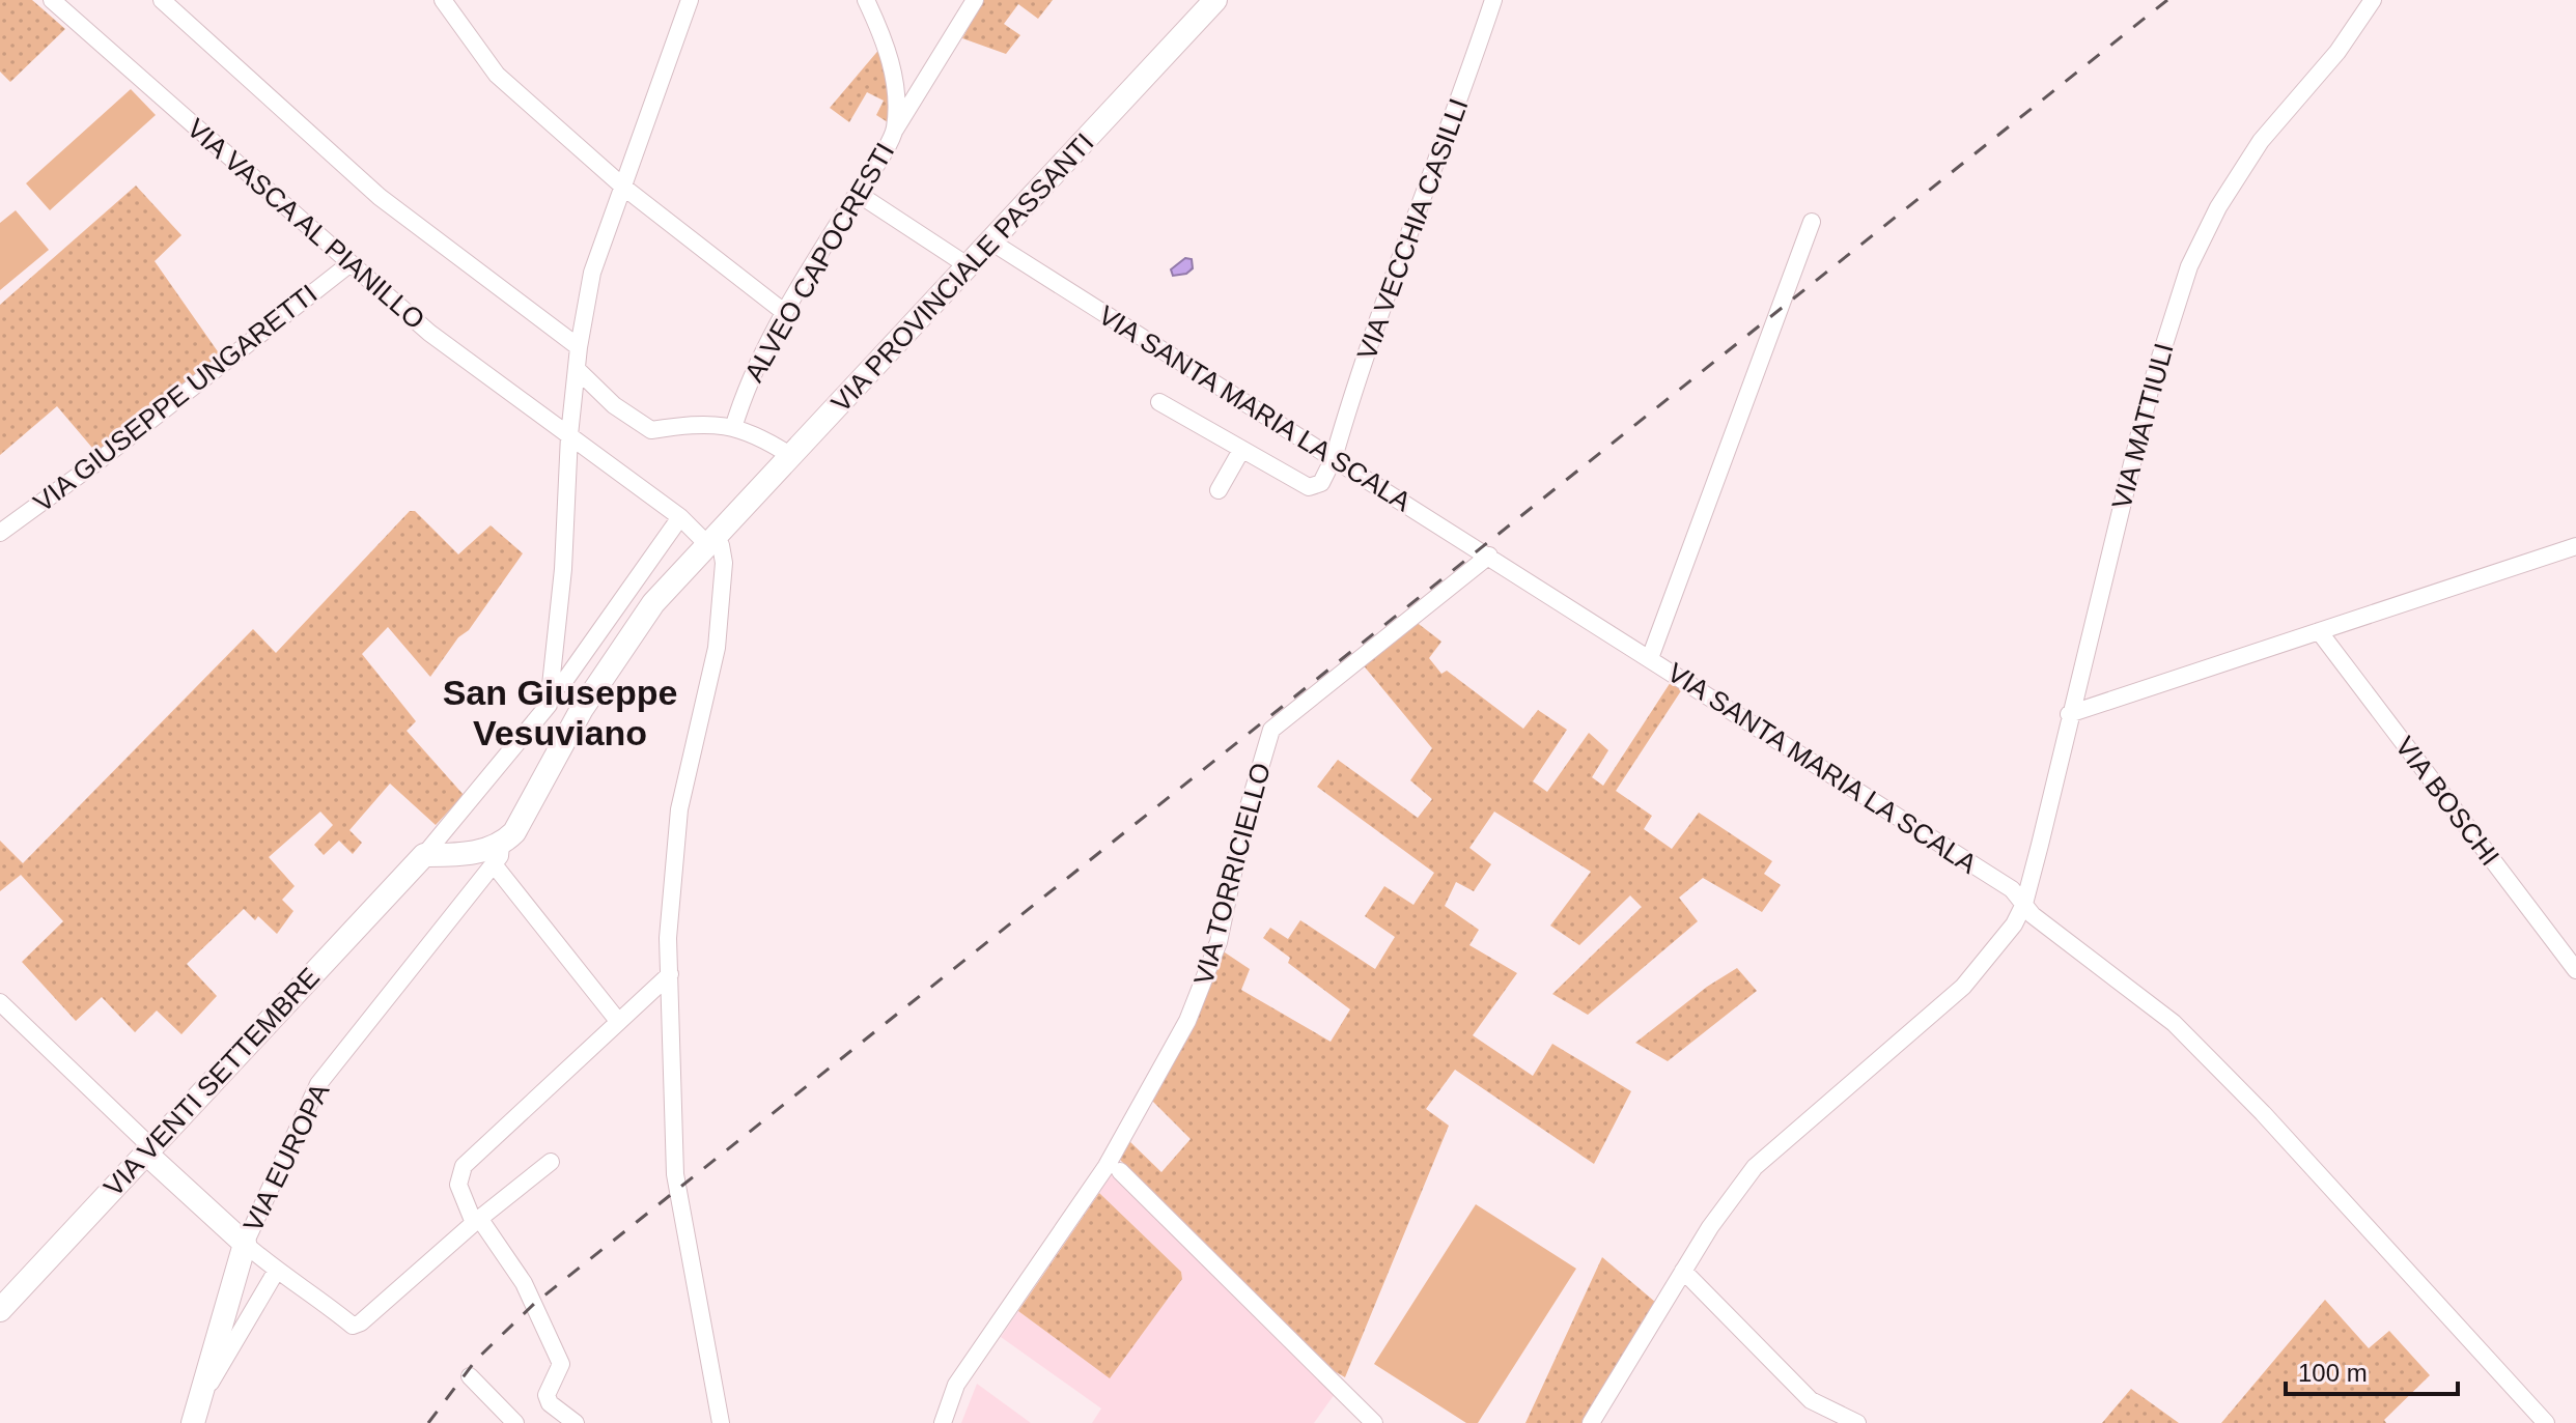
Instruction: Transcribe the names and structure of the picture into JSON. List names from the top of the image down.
{
  "streets": {
    "main road": ["VIA PROVINCIALE PASSANTI", "VIA VENTI SETTEMBRE", "VIA EUROPA"],
    "street": [
      "VIA VASCA AL PIANILLO",
      "VIA VECCHIA CASILLI",
      "ALVEO CAPOCRESTI",
      "VIA GIUSEPPE UNGARETTI",
      "VIA SANTA MARIA LA SCALA",
      "VIA MATTIULI",
      "VIA BOSCHI",
      "VIA TORRICIELLO"
    ]
  },
  "crossings": [
    ["VIA VASCA AL PIANILLO", "VIA PROVINCIALE PASSANTI"],
    ["VIA VASCA AL PIANILLO", "VIA GIUSEPPE UNGARETTI"],
    ["VIA VECCHIA CASILLI", "VIA SANTA MARIA LA SCALA"],
    ["VIA PROVINCIALE PASSANTI", "VIA SANTA MARIA LA SCALA"],
    ["VIA PROVINCIALE PASSANTI", "VIA EUROPA"],
    ["VIA SANTA MARIA LA SCALA", "VIA MATTIULI"],
    ["VIA SANTA MARIA LA SCALA", "VIA TORRICIELLO"]
  ],
  "districts": ["San Giuseppe Vesuviano"],
  "scale_bar": "100 m"
}
